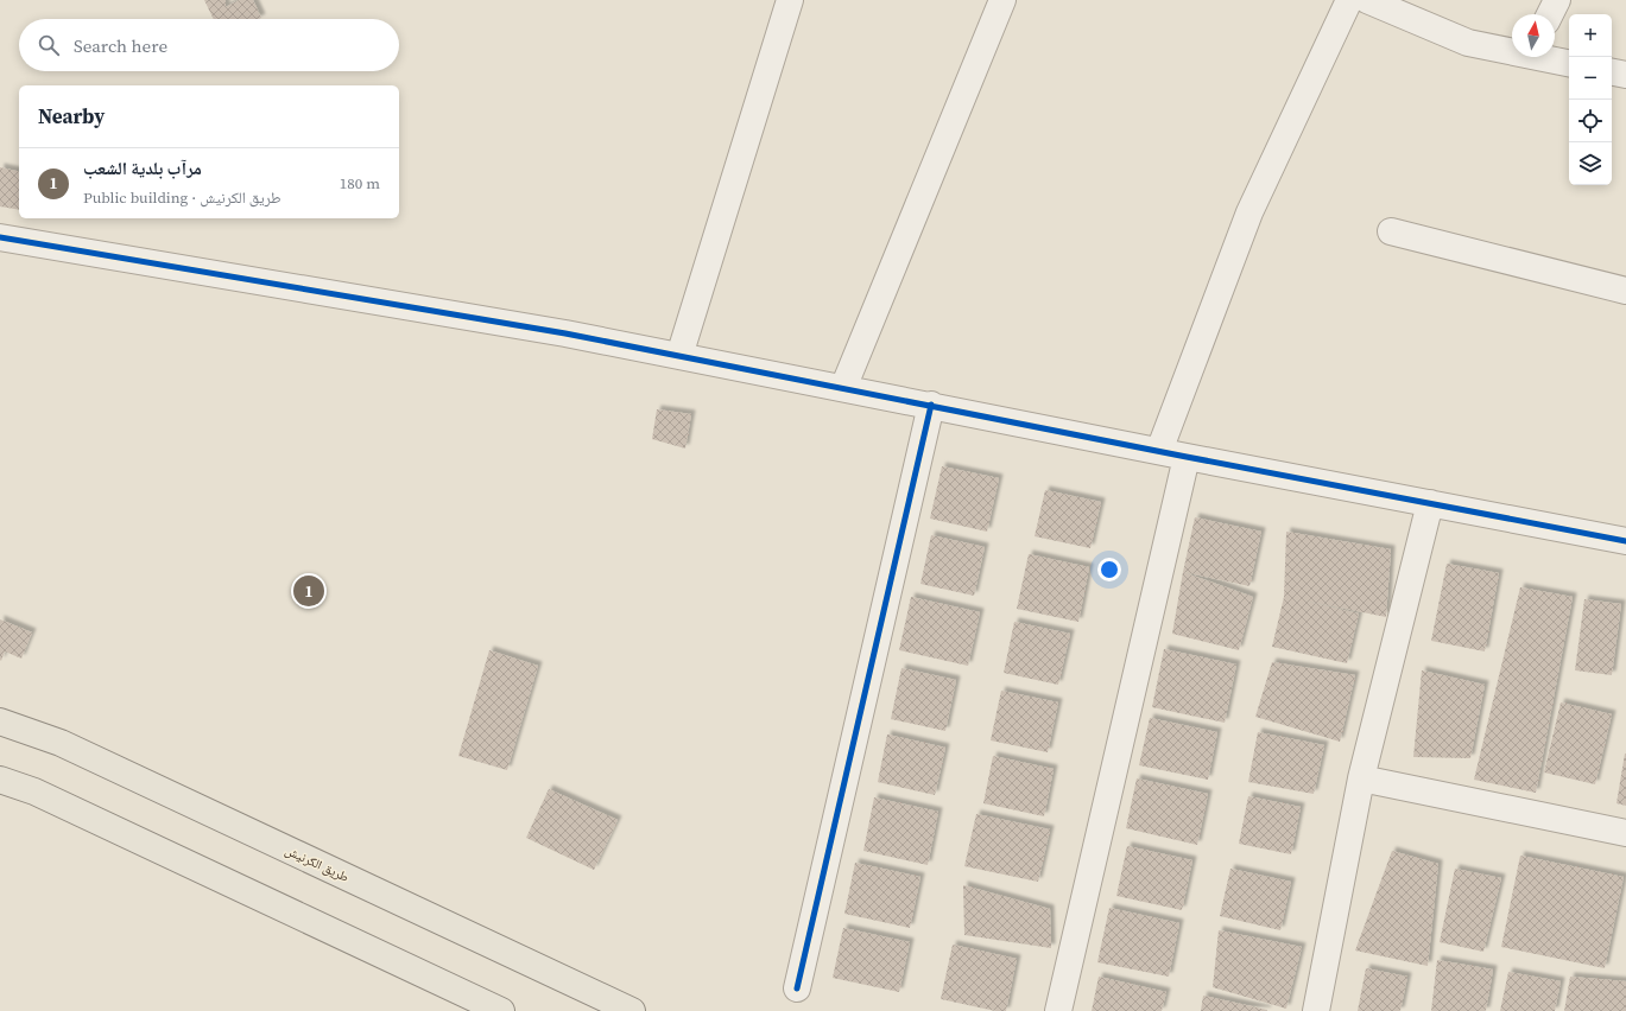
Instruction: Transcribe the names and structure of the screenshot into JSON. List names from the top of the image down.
{
  "streets": {
    "main road": ["طريق الكرنيش"]
  },
  "north": "top",
  "page": {
    "map_buttons": ["+", "−"],
    "search": "Search here",
    "heading": "Nearby",
    "list": [
      {
        "mark": "1",
        "name": "مرآب بلدية الشعب",
        "note": "Public building · طريق الكرنيش",
        "value": "180 m"
      }
    ],
    "pins": "1"
  }
}
